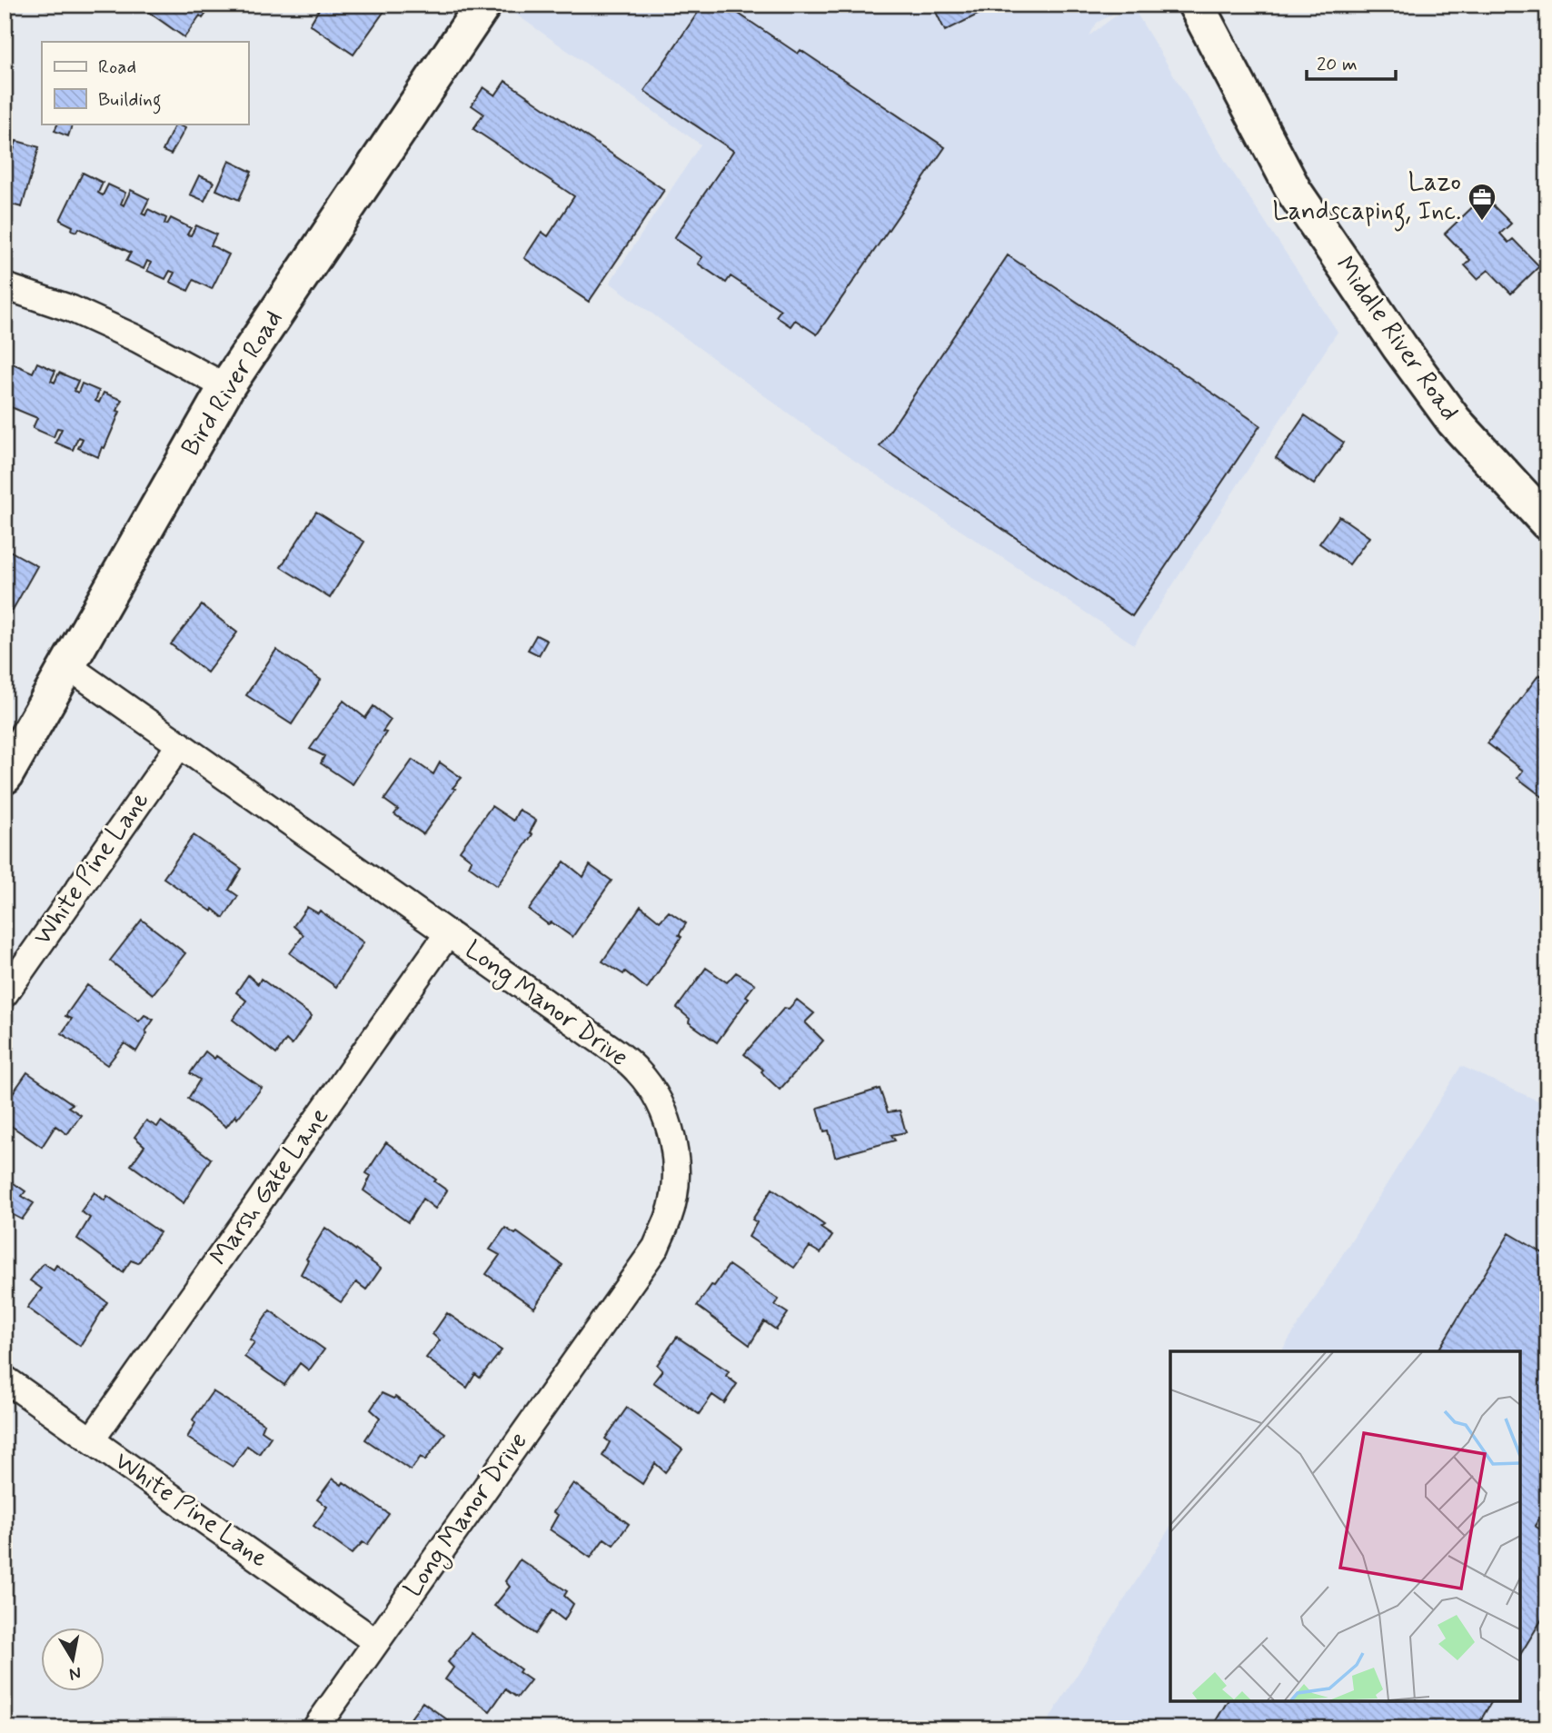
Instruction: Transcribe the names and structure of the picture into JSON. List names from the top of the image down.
{
  "streets": {
    "street": [
      "Middle River Road",
      "Bird River Road",
      "White Pine Lane",
      "Long Manor Drive",
      "Marsh Gate Lane"
    ]
  },
  "crossings": [
    ["Bird River Road", "Long Manor Drive"],
    ["White Pine Lane", "Long Manor Drive"],
    ["White Pine Lane", "Marsh Gate Lane"],
    ["Long Manor Drive", "Marsh Gate Lane"]
  ],
  "places": {
    "office": ["Lazo Landscaping, Inc."]
  },
  "legend": ["Road", "Building"],
  "scale_bar": "20 m",
  "north": "bottom"
}
